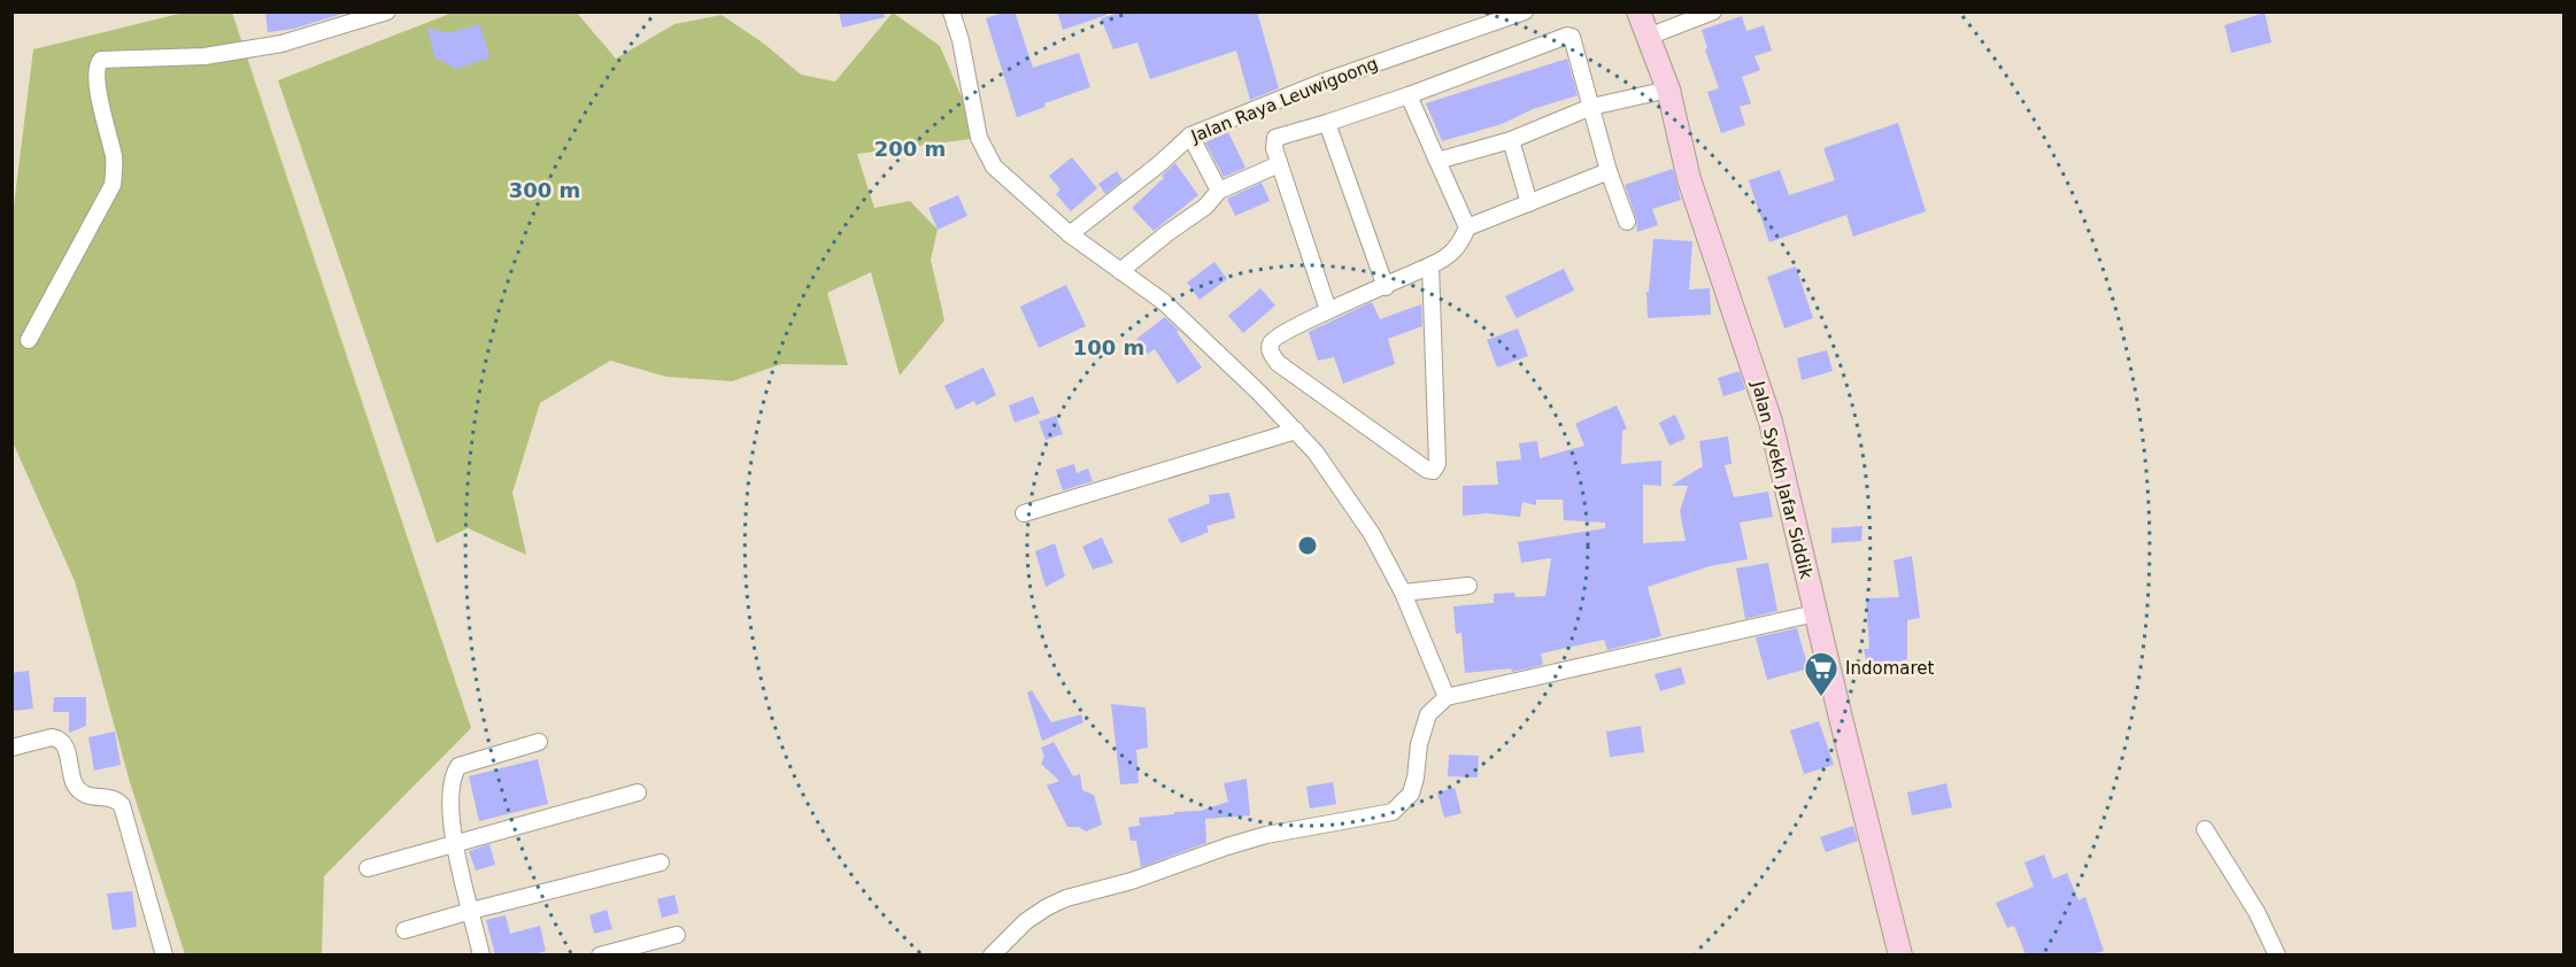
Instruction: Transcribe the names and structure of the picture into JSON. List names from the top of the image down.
{
  "streets": {
    "main road": ["Jalan Syekh Jafar Siddik"],
    "street": ["Jalan Raya Leuwigoong"]
  },
  "places": {
    "supermarket": ["Indomaret"]
  },
  "rings": ["200 m", "300 m", "100 m"]
}
